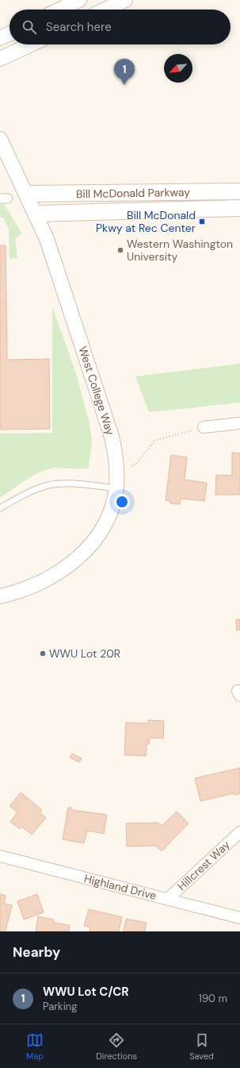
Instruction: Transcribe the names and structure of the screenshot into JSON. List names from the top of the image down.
{
  "streets": {
    "main road": ["Bill McDonald Parkway"],
    "street": ["West College Way", "Hillcrest Way", "Highland Drive"]
  },
  "crossings": [
    ["Bill McDonald Parkway", "West College Way"],
    ["Hillcrest Way", "Highland Drive"]
  ],
  "places": {
    "transit": ["Bill McDonald Pkwy at Rec Center"],
    "other": ["Western Washington University", "WWU Lot 20R"]
  },
  "north": "bottom left",
  "page": {
    "search": "Search here",
    "pins": "1",
    "heading": "Nearby",
    "list": [
      {
        "mark": "1",
        "name": "WWU Lot C/CR",
        "note": "Parking",
        "value": "190 m"
      }
    ],
    "nav": ["Map", "Directions", "Saved"]
  }
}
